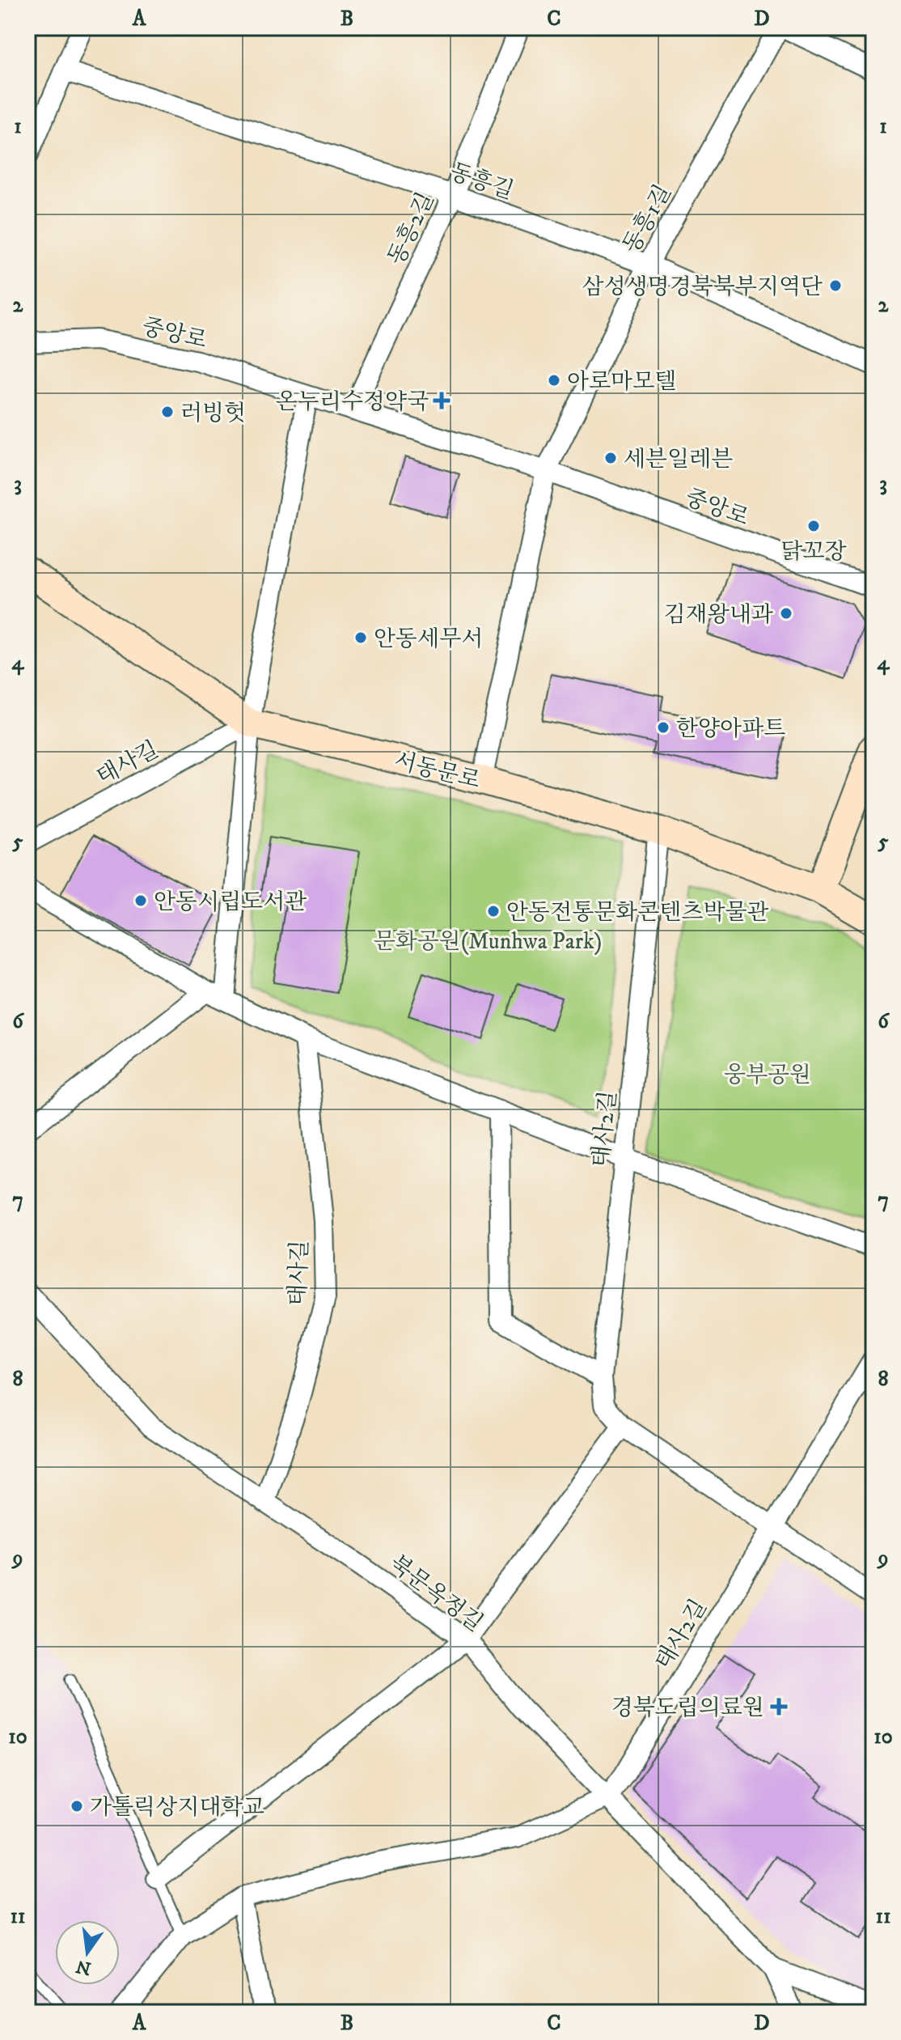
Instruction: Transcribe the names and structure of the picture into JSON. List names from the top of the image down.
{
  "streets": {
    "street": [
      "동흥길",
      "동흥1길",
      "동흥2길",
      "중앙로",
      "태사길",
      "서동문로",
      "태사2길",
      "북문옥정길"
    ]
  },
  "crossings": [
    ["동흥길", "동흥1길"],
    ["동흥길", "동흥2길"],
    ["동흥1길", "중앙로"],
    ["동흥2길", "중앙로"],
    ["태사길", "서동문로"],
    ["태사길", "북문옥정길"],
    ["서동문로", "태사2길"],
    ["태사2길", "북문옥정길"]
  ],
  "parks": ["문화공원(Munhwa Park)", "웅부공원"],
  "places": {
    "other": [
      "삼성생명경북북부지역단",
      "아로마모텔",
      "러빙헛",
      "세븐일레븐",
      "닭꼬장",
      "김재왕내과",
      "안동세무서",
      "한양아파트",
      "안동시립도서관",
      "안동전통문화콘텐츠박물관",
      "가톨릭상지대학교"
    ],
    "health": ["온누리수정약국", "경북도립의료원"]
  },
  "north": "bottom",
  "grid": {
    "columns": [
      "A",
      "B",
      "C",
      "D"
    ],
    "rows": [
      "1",
      "2",
      "3",
      "4",
      "5",
      "6",
      "7",
      "8",
      "9",
      "10",
      "11"
    ]
  }
}
